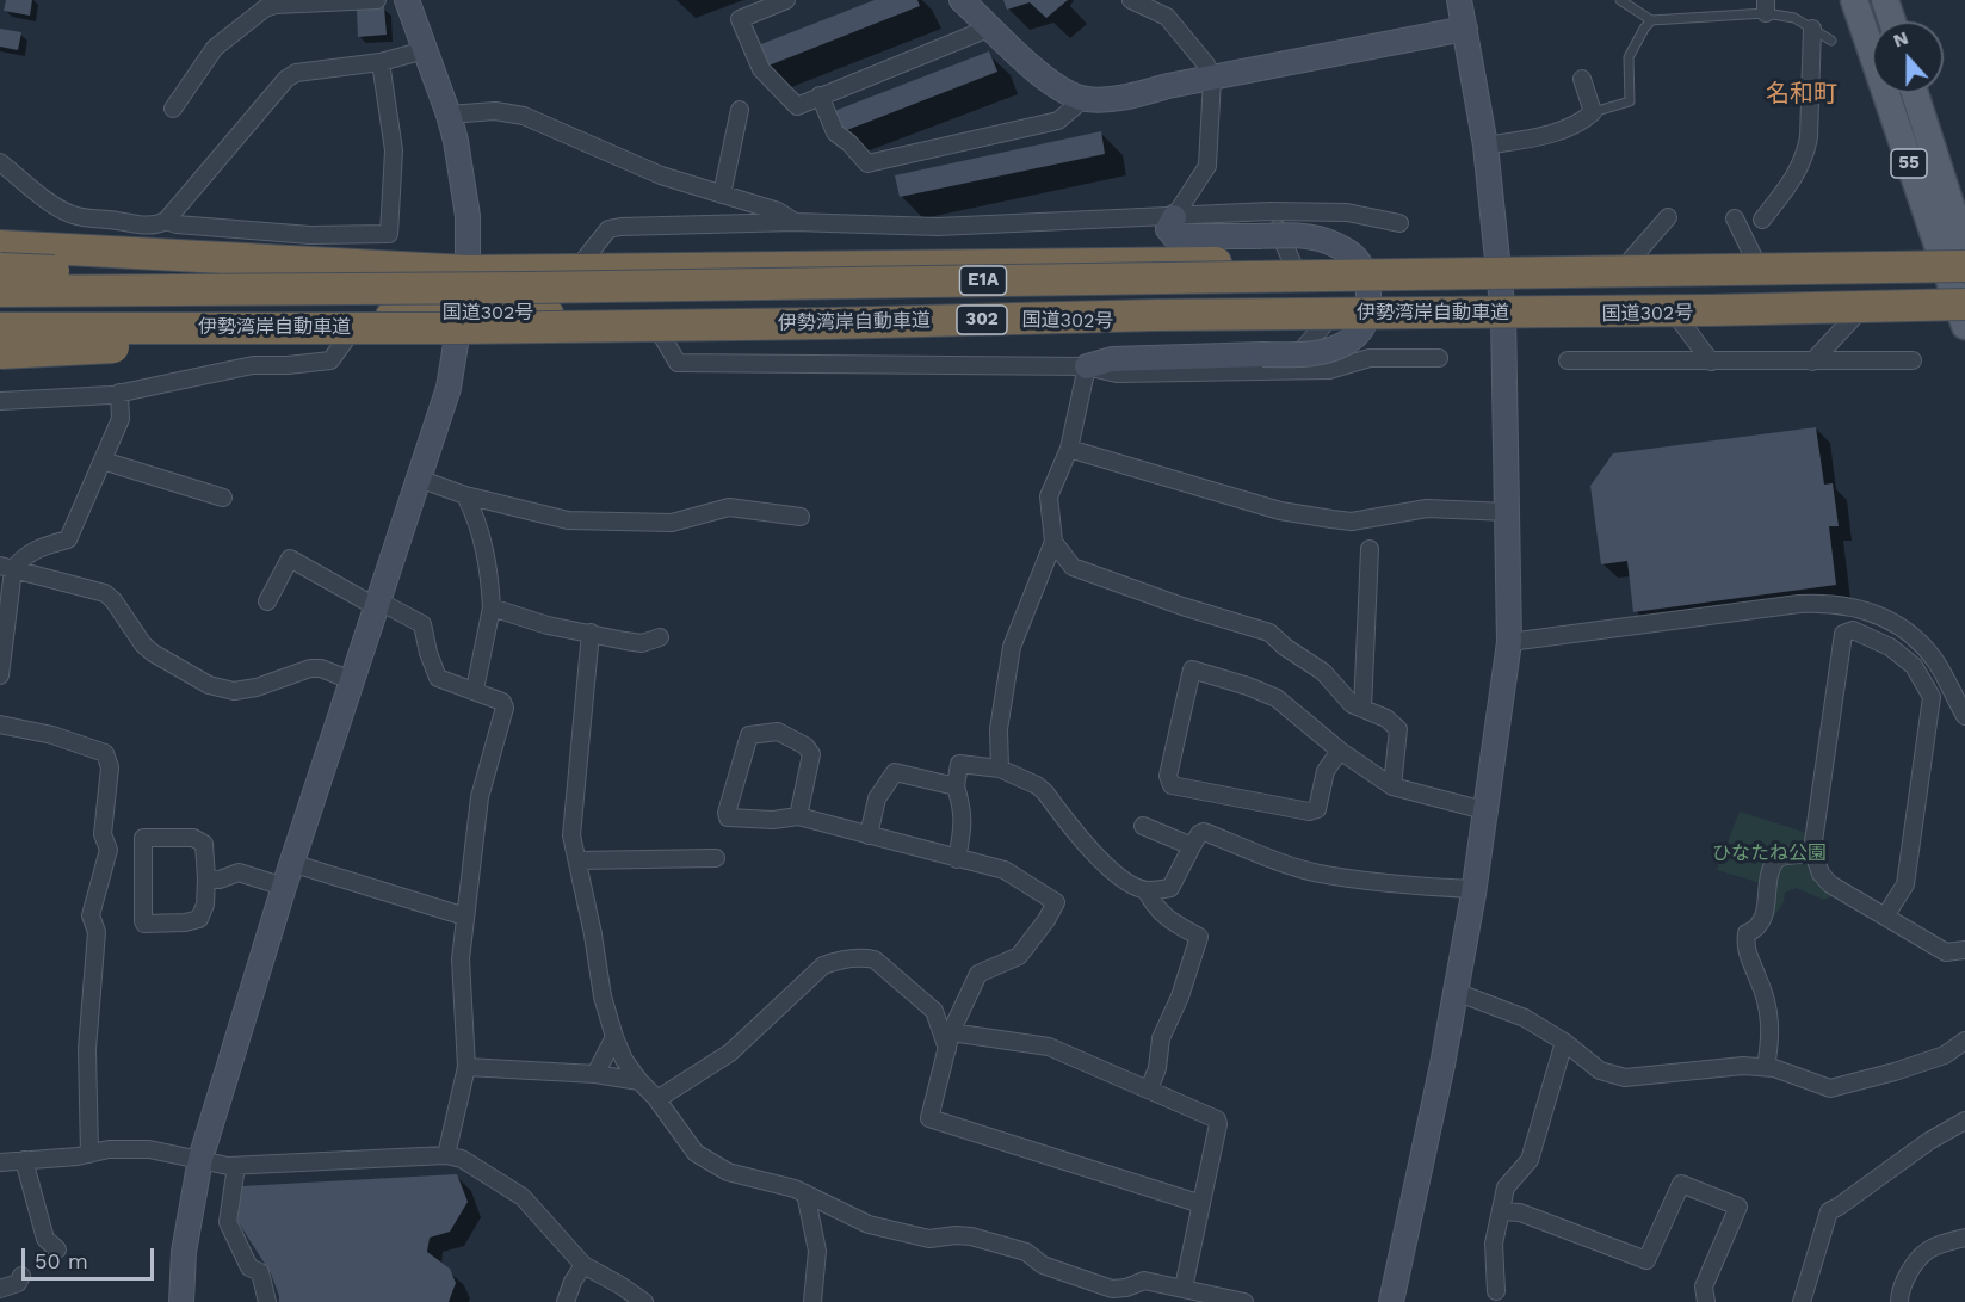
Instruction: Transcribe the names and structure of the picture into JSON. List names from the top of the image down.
{
  "streets": {
    "highway": [
      "E1A",
      "国道302号",
      "伊勢湾岸自動車道",
      "302"
    ],
    "main road": ["55"]
  },
  "crossings": [
    ["55", "国道302号"],
    ["55", "伊勢湾岸自動車道"],
    ["国道302号", "伊勢湾岸自動車道"]
  ],
  "districts": ["名和町"],
  "parks": ["ひなたね公園"],
  "scale_bar": "50 m",
  "north": "top"
}
